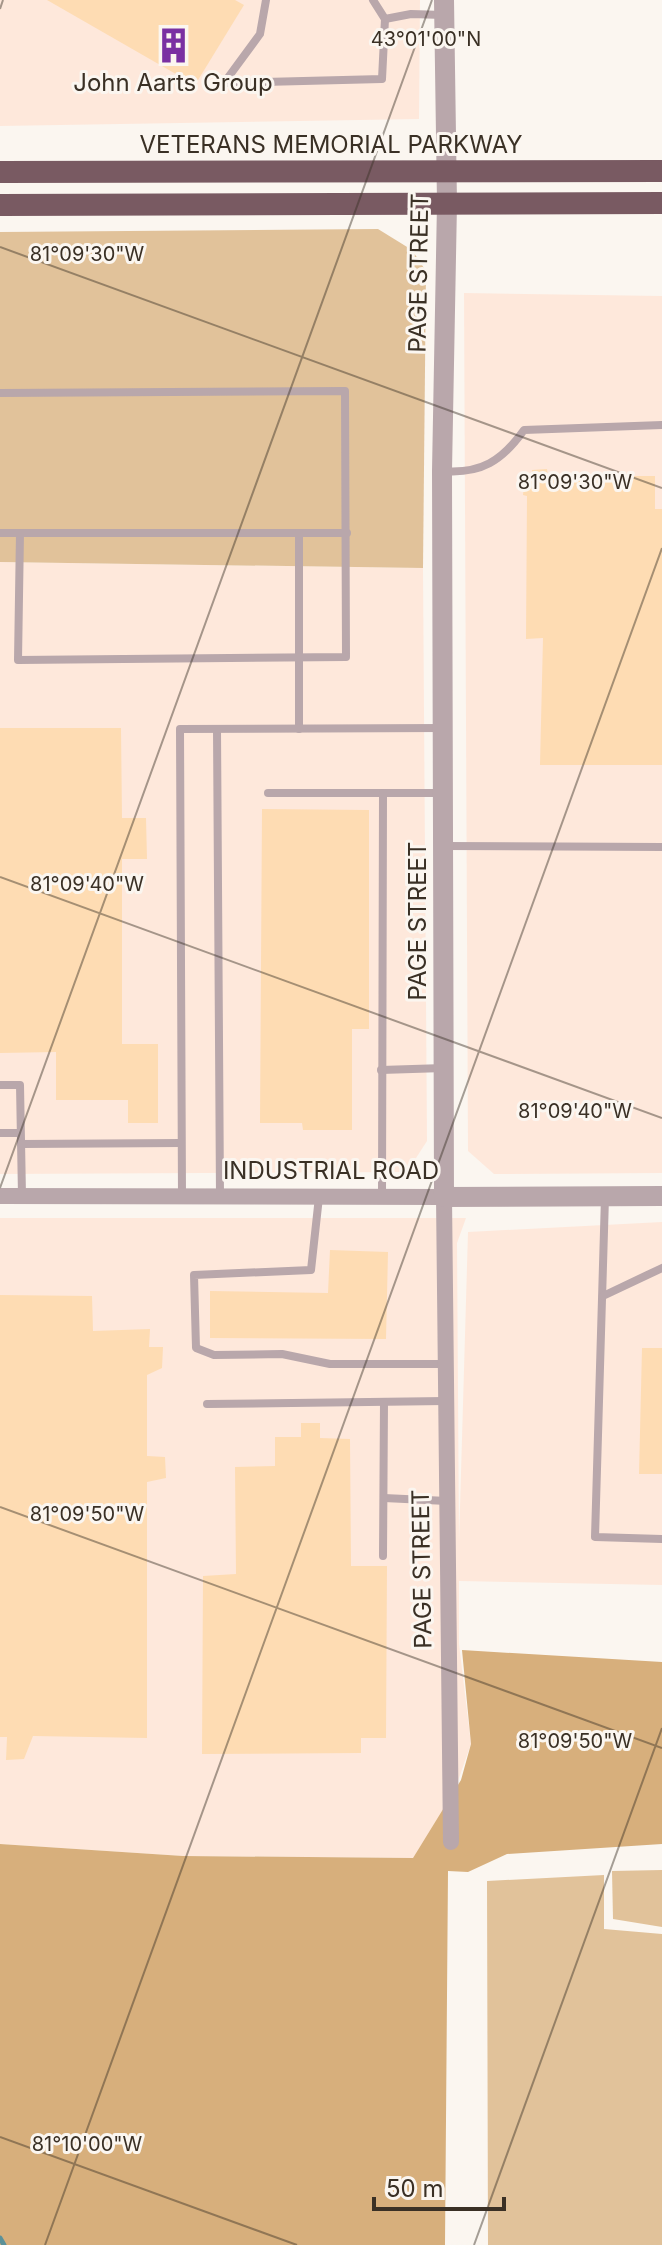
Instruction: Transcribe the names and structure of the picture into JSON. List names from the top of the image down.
{
  "streets": {
    "highway": ["VETERANS MEMORIAL PARKWAY"],
    "street": ["PAGE STREET", "INDUSTRIAL ROAD"]
  },
  "crossings": [
    ["VETERANS MEMORIAL PARKWAY", "PAGE STREET"],
    ["PAGE STREET", "INDUSTRIAL ROAD"]
  ],
  "places": {
    "building": ["John Aarts Group"]
  },
  "scale_bar": "50 m",
  "coordinates": [
    "43°01'00\"N",
    "81°09'30\"W",
    "81°09'40\"W",
    "81°09'50\"W",
    "81°10'00\"W"
  ]
}
